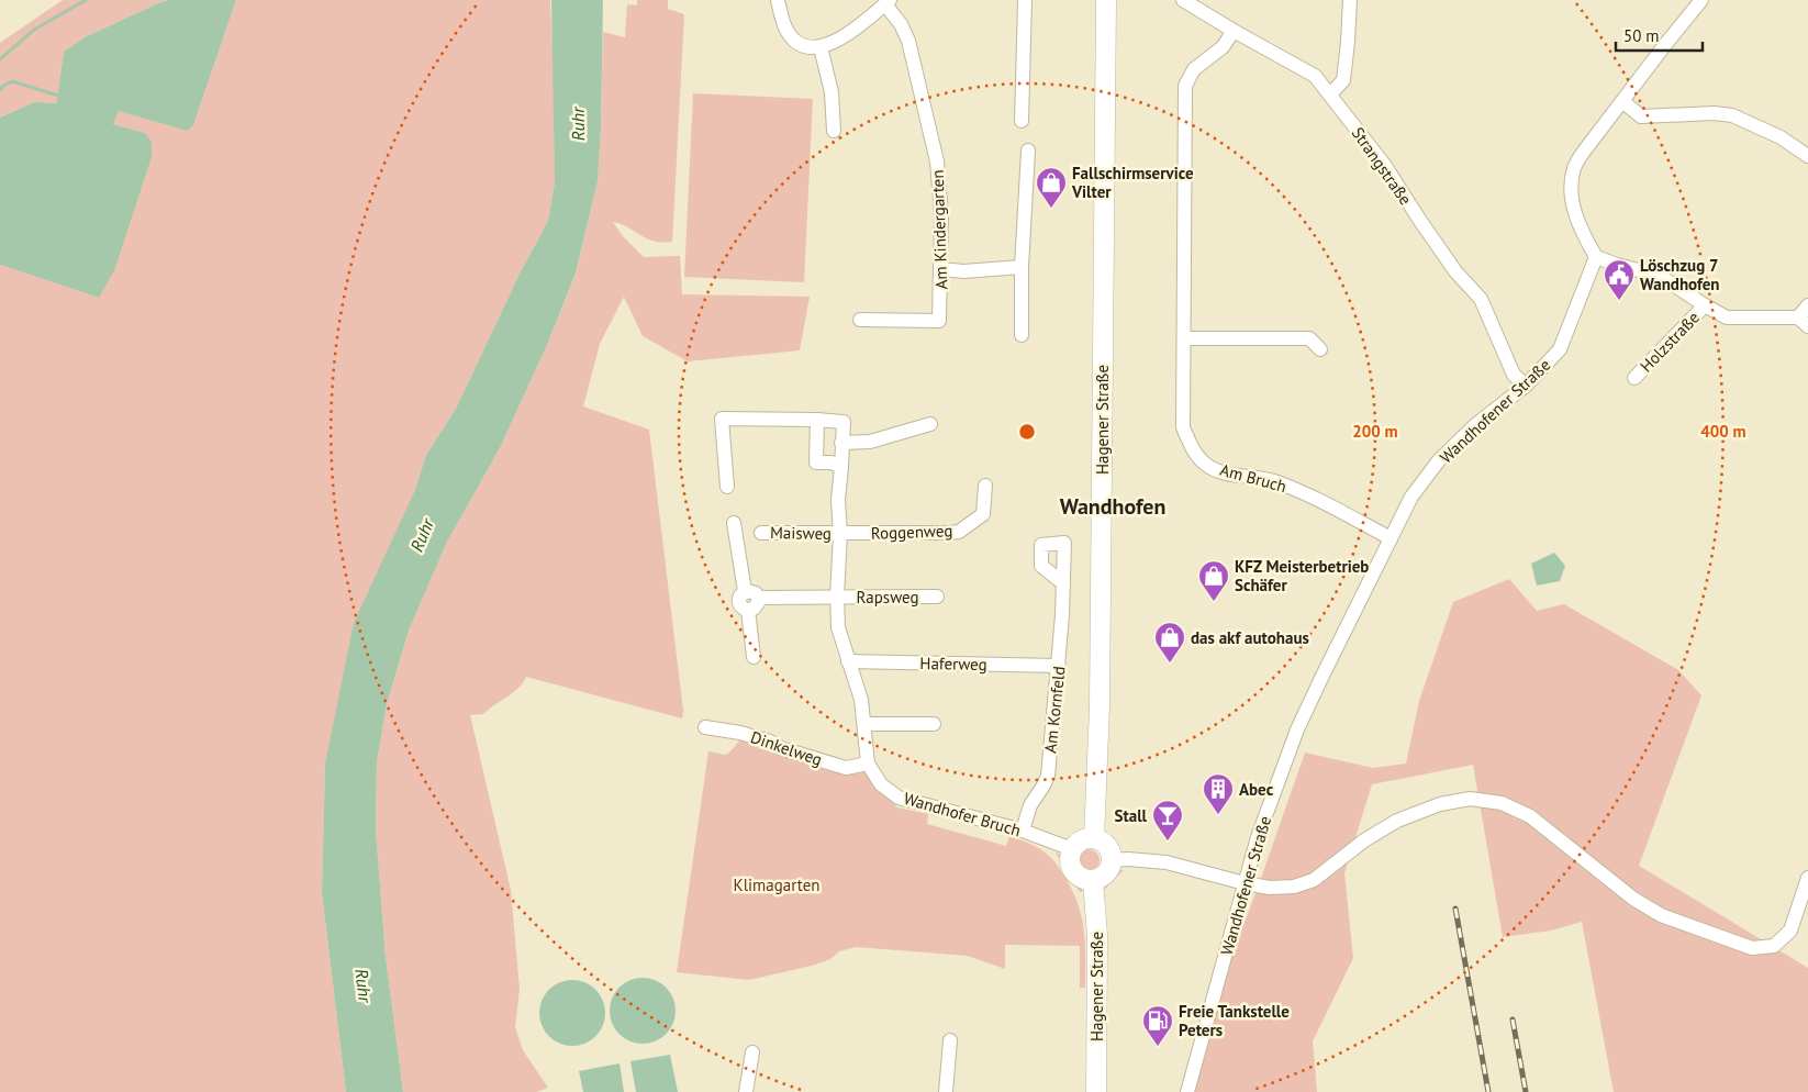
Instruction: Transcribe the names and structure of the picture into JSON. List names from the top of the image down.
{
  "streets": {
    "main road": ["Hagener Straße"],
    "street": [
      "Strangstraße",
      "Am Kindergarten",
      "Holzstraße",
      "Wandhofener Straße",
      "Am Bruch",
      "Roggenweg",
      "Maisweg",
      "Rapsweg",
      "Haferweg",
      "Am Kornfeld",
      "Dinkelweg",
      "Wandhofer Bruch"
    ]
  },
  "crossings": [
    ["Strangstraße", "Wandhofener Straße"],
    ["Strangstraße", "Am Bruch"],
    ["Holzstraße", "Wandhofener Straße"],
    ["Wandhofener Straße", "Am Bruch"],
    ["Hagener Straße", "Wandhofer Bruch"],
    ["Roggenweg", "Maisweg"],
    ["Roggenweg", "Wandhofer Bruch"],
    ["Maisweg", "Wandhofer Bruch"],
    ["Rapsweg", "Wandhofer Bruch"],
    ["Haferweg", "Am Kornfeld"],
    ["Haferweg", "Wandhofer Bruch"],
    ["Am Kornfeld", "Wandhofer Bruch"],
    ["Dinkelweg", "Wandhofer Bruch"]
  ],
  "districts": ["Wandhofen"],
  "water": ["Ruhr"],
  "parks": ["Klimagarten"],
  "places": {
    "shop": ["Fallschirmservice Vilter", "KFZ Meisterbetrieb Schäfer", "das akf autohaus"],
    "public building": ["Löschzug 7 Wandhofen"],
    "building": ["Abec"],
    "bar": ["Stall"],
    "fuel station": ["Freie Tankstelle Peters"]
  },
  "scale_bar": "50 m",
  "rings": ["200 m", "400 m"]
}
